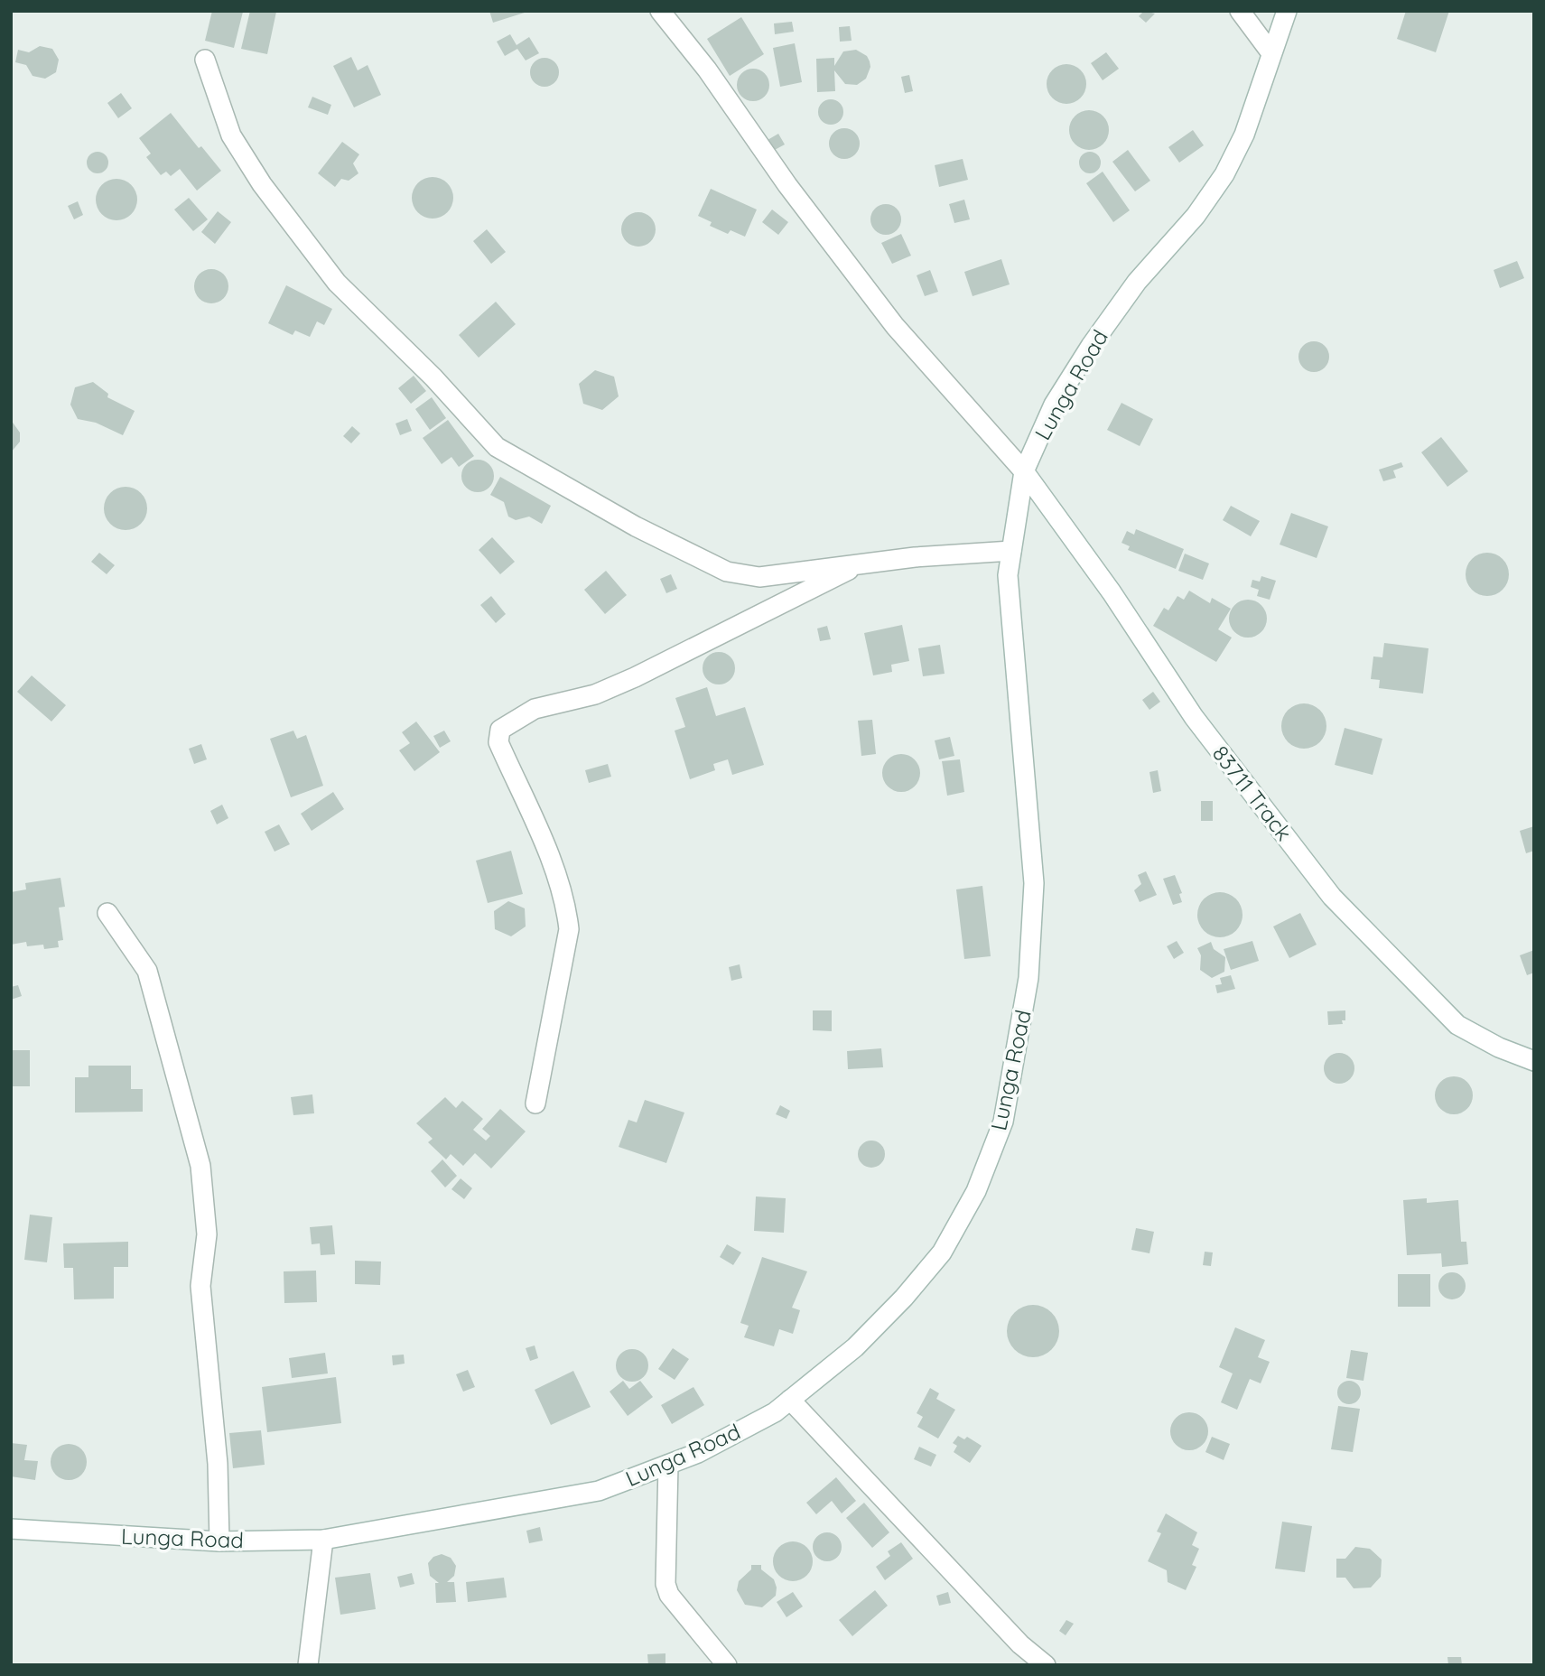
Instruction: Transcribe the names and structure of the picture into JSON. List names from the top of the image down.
{
  "streets": {
    "street": ["Lunga Road", "83711 Track"]
  },
  "crossings": [
    ["Lunga Road", "83711 Track"]
  ]
}
